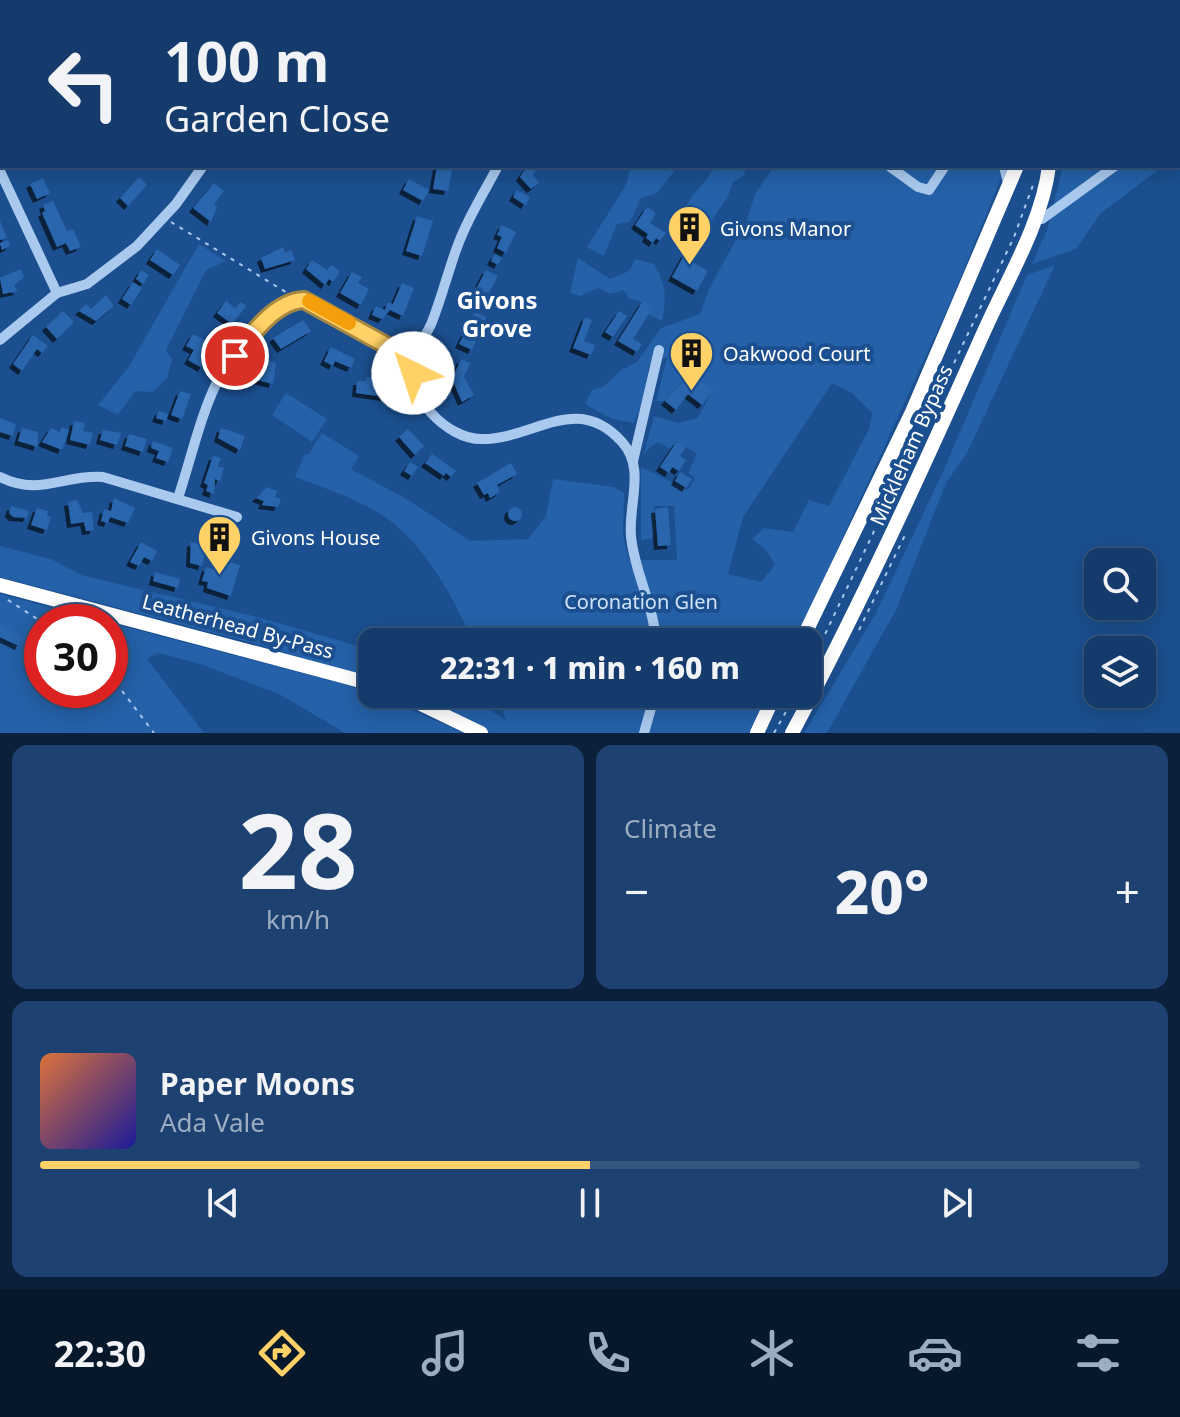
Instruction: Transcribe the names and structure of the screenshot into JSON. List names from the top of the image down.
{
  "streets": {
    "highway": ["Mickleham Bypass", "Leatherhead By-Pass"]
  },
  "districts": ["Givons Grove"],
  "parks": ["Coronation Glen"],
  "places": {
    "building": ["Givons Manor", "Oakwood Court", "Givons House"]
  },
  "page": {
    "turn": ["100 m", "Garden Close"],
    "limit": "30",
    "trip": "22:31 · 1 min · 160 m",
    "tile": [
      ["28", "km/h"],
      "Climate"
    ],
    "heat": ["−", "20°", "+"],
    "song": ["Paper Moons", "Ada Vale"],
    "tabs": "22:30"
  }
}
